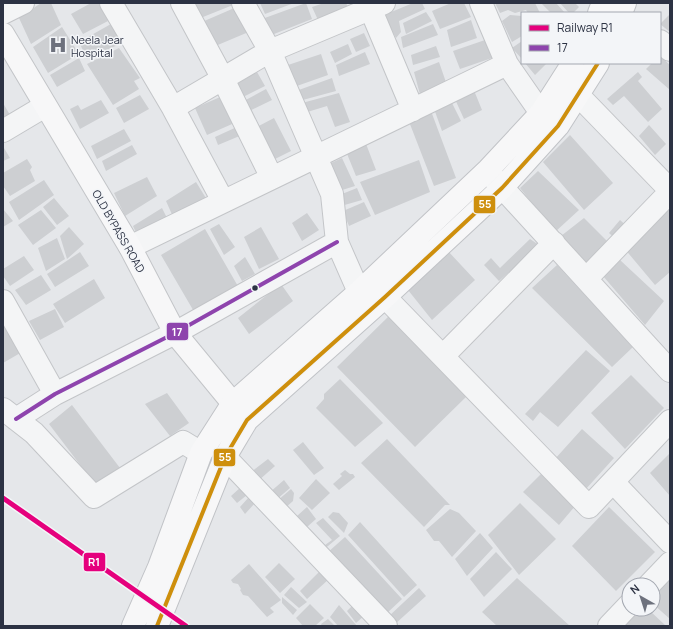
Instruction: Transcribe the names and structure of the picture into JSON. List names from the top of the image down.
{
  "streets": {
    "main road": ["OLD BYPASS ROAD"]
  },
  "places": {
    "hospital": ["Neela Jear Hospital"]
  },
  "lines": ["transit line 55", "transit line 17", "rail line R1"],
  "legend": ["Railway R1", "17"],
  "north": "top left"
}
